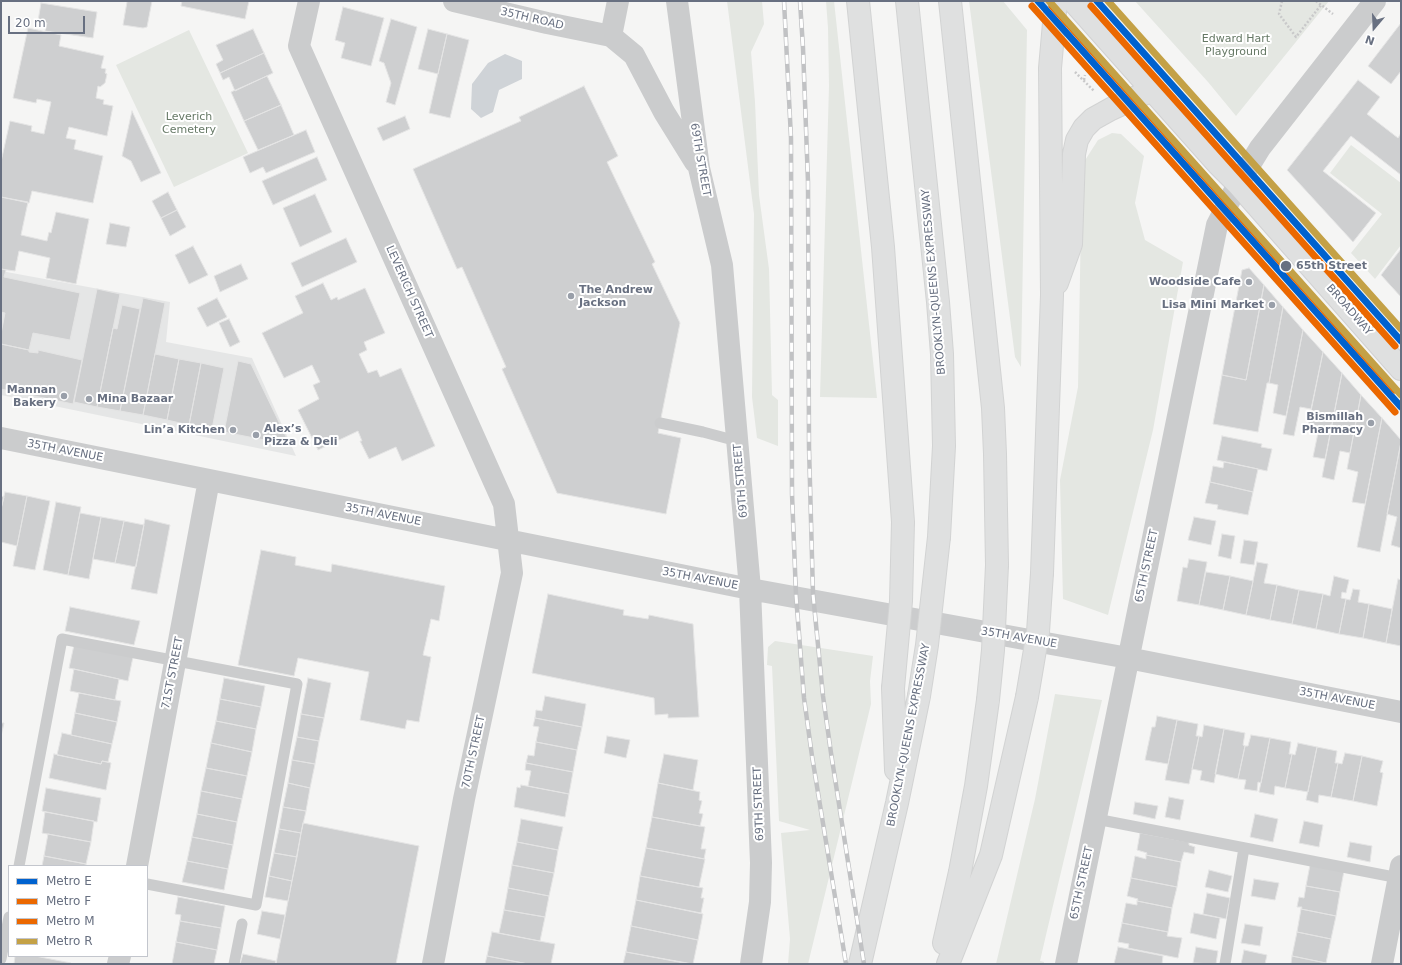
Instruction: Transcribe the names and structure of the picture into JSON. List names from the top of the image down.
{
  "streets": {
    "main road": ["BROOKLYN-QUEENS EXPRESSWAY", "BROADWAY"],
    "street": [
      "35TH ROAD",
      "69TH STREET",
      "LEVERICH STREET",
      "35TH AVENUE",
      "65TH STREET",
      "71ST STREET",
      "70TH STREET"
    ]
  },
  "crossings": [
    ["69TH STREET", "35TH AVENUE"],
    ["LEVERICH STREET", "35TH AVENUE"],
    ["LEVERICH STREET", "70TH STREET"],
    ["BROADWAY", "65TH STREET"],
    ["35TH AVENUE", "65TH STREET"],
    ["35TH AVENUE", "71ST STREET"],
    ["35TH AVENUE", "70TH STREET"]
  ],
  "parks": ["Edward Hart Playground", "Leverich Cemetery"],
  "places": [
    "65th Street",
    "Woodside Cafe",
    "The Andrew Jackson",
    "Lisa Mini Market",
    "Mannan Bakery",
    "Mina Bazaar",
    "Bismillah Pharmacy",
    "Lin’a Kitchen",
    "Alex’s Pizza & Deli"
  ],
  "lines": [
    "metro line E",
    "metro line R",
    "metro line F",
    "metro line M"
  ],
  "legend": [
    "Metro E",
    "Metro F",
    "Metro M",
    "Metro R"
  ],
  "scale_bar": "20 m",
  "north": "bottom"
}
